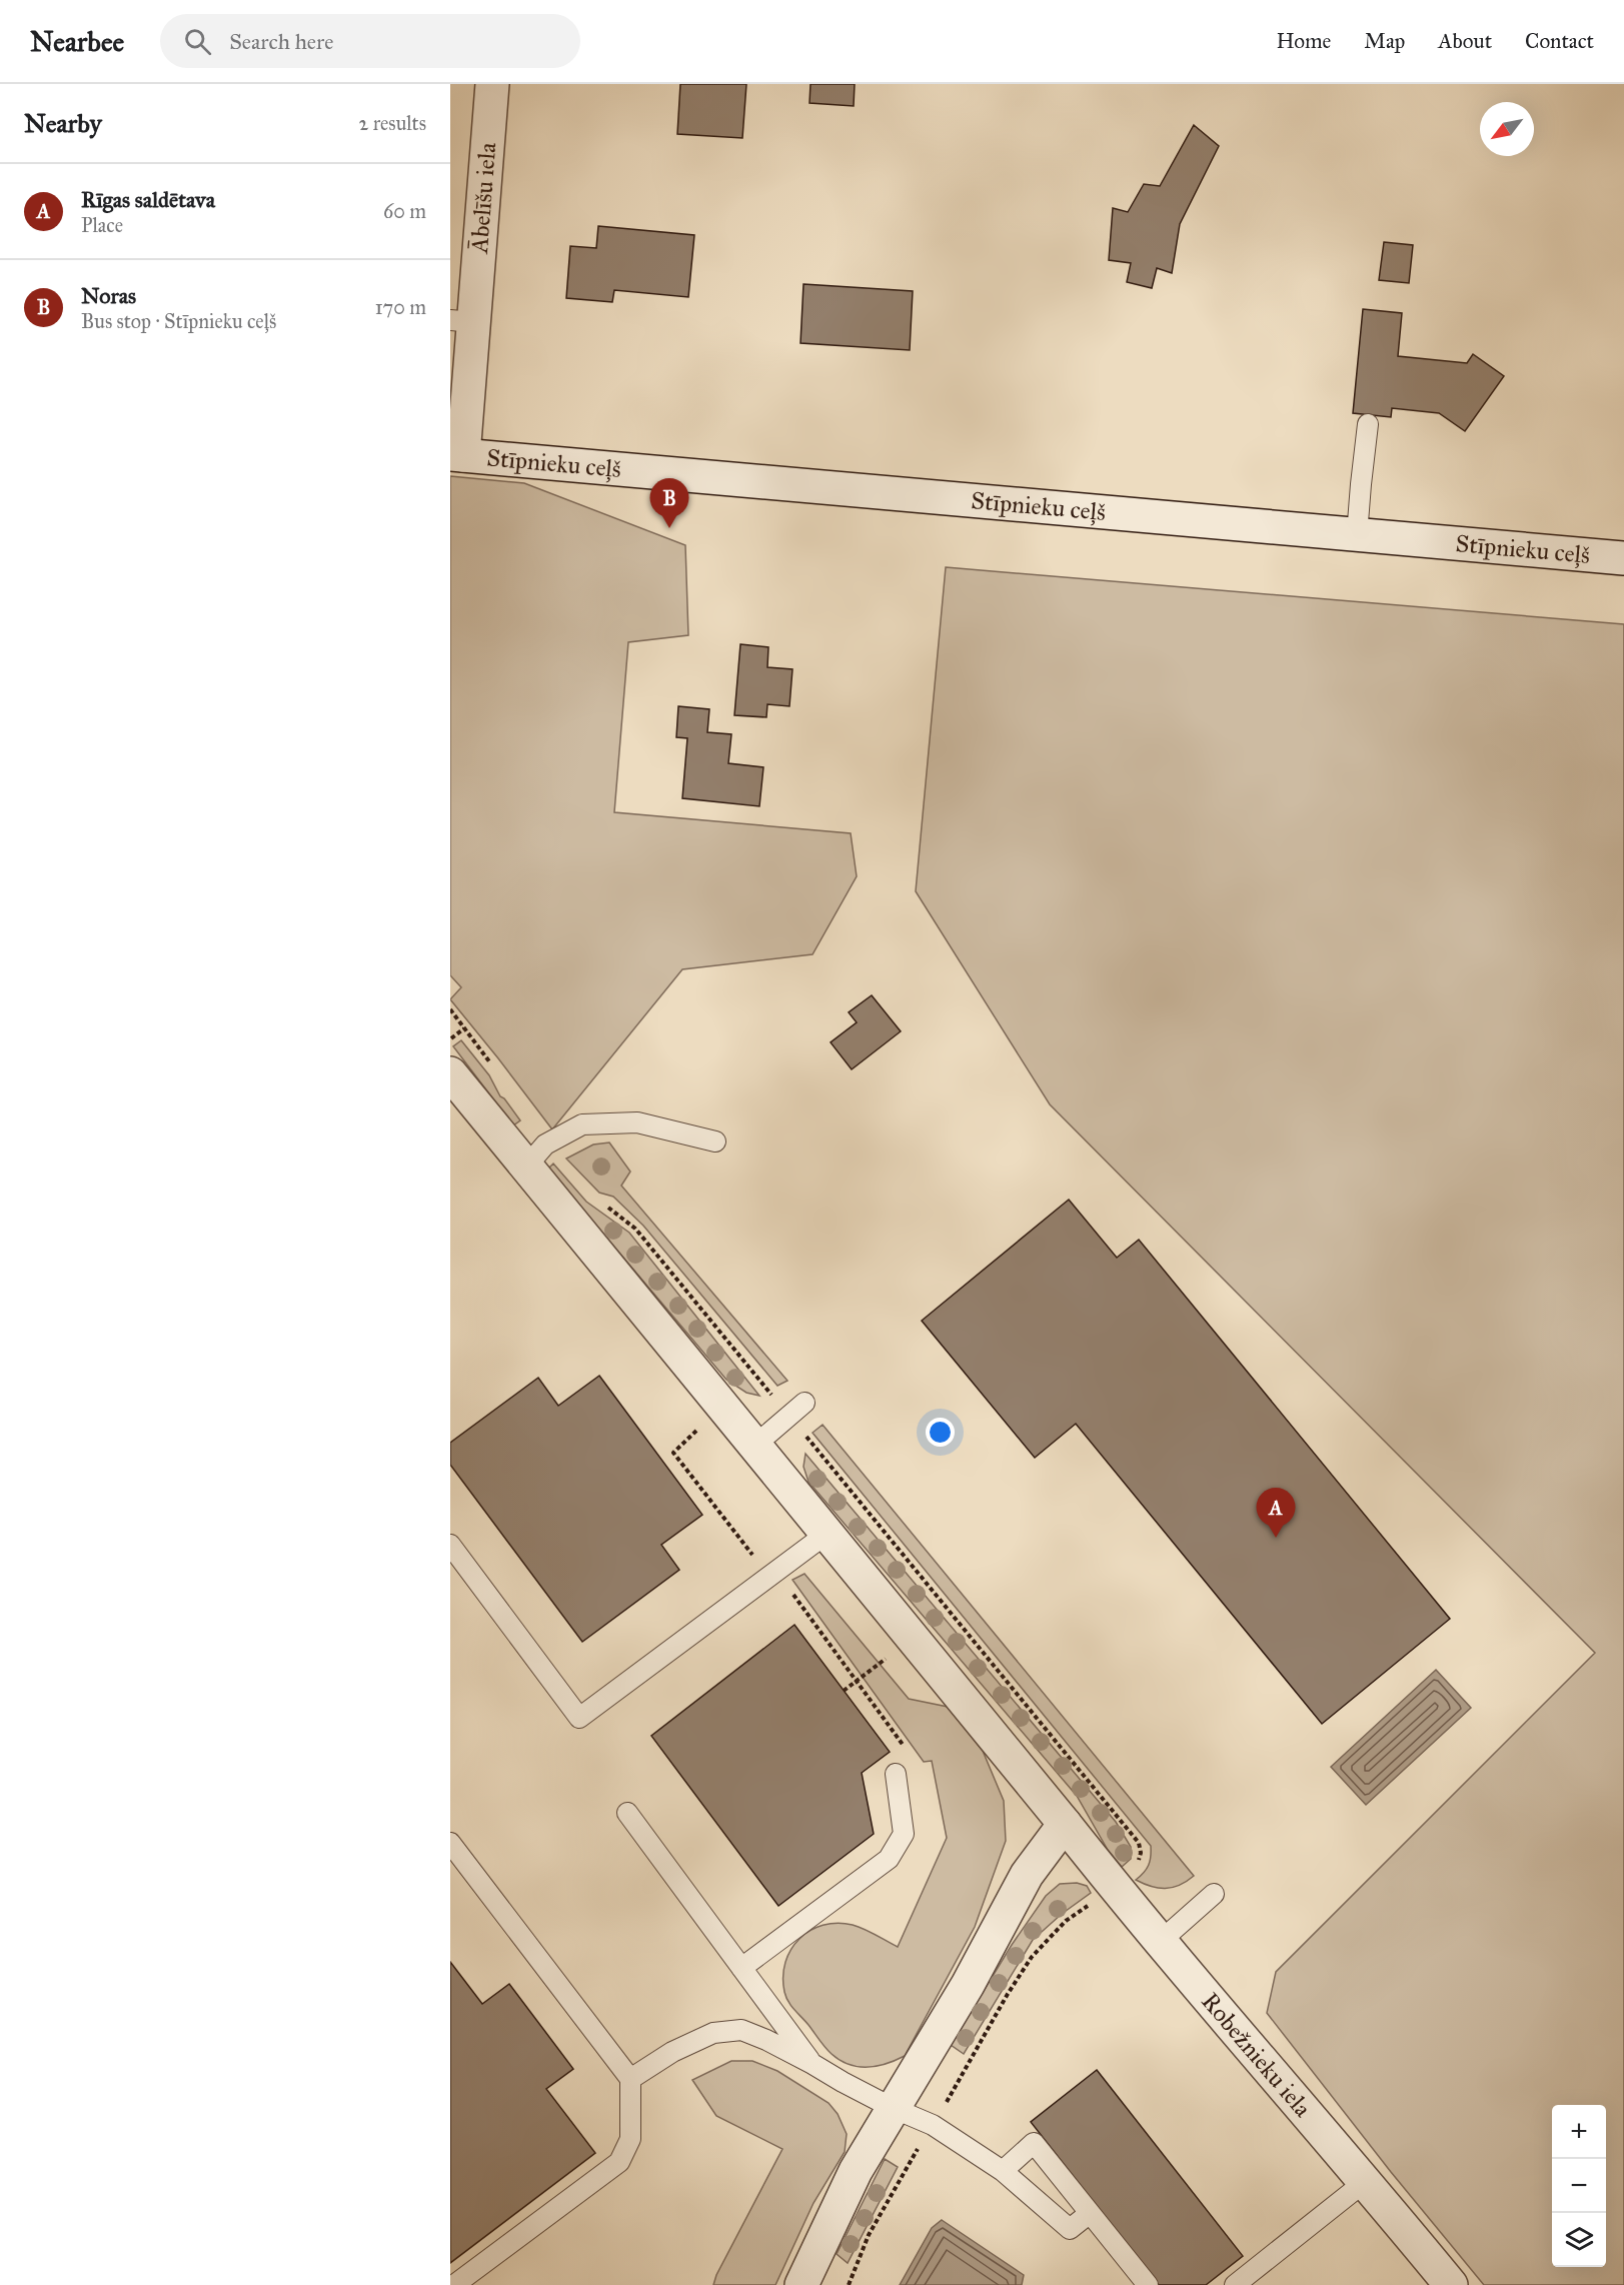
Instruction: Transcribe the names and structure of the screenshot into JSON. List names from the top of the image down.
{
  "streets": {
    "street": ["Ābelīšu iela", "Stīpnieku ceļš", "Robežnieku iela"]
  },
  "crossings": [
    ["Ābelīšu iela", "Stīpnieku ceļš"]
  ],
  "north": "bottom left",
  "page": {
    "header": "Nearbee",
    "search": "Search here",
    "nav": [
      "Home",
      "Map",
      "About",
      "Contact"
    ],
    "heading": ["Nearby", "2 results"],
    "list": [
      {
        "mark": "A",
        "name": "Rīgas saldētava",
        "note": "Place",
        "value": "60 m"
      },
      {
        "mark": "B",
        "name": "Noras",
        "note": "Bus stop · Stīpnieku ceļš",
        "value": "170 m"
      }
    ],
    "pins": ["B", "A"],
    "map_buttons": ["+", "−"]
  }
}
